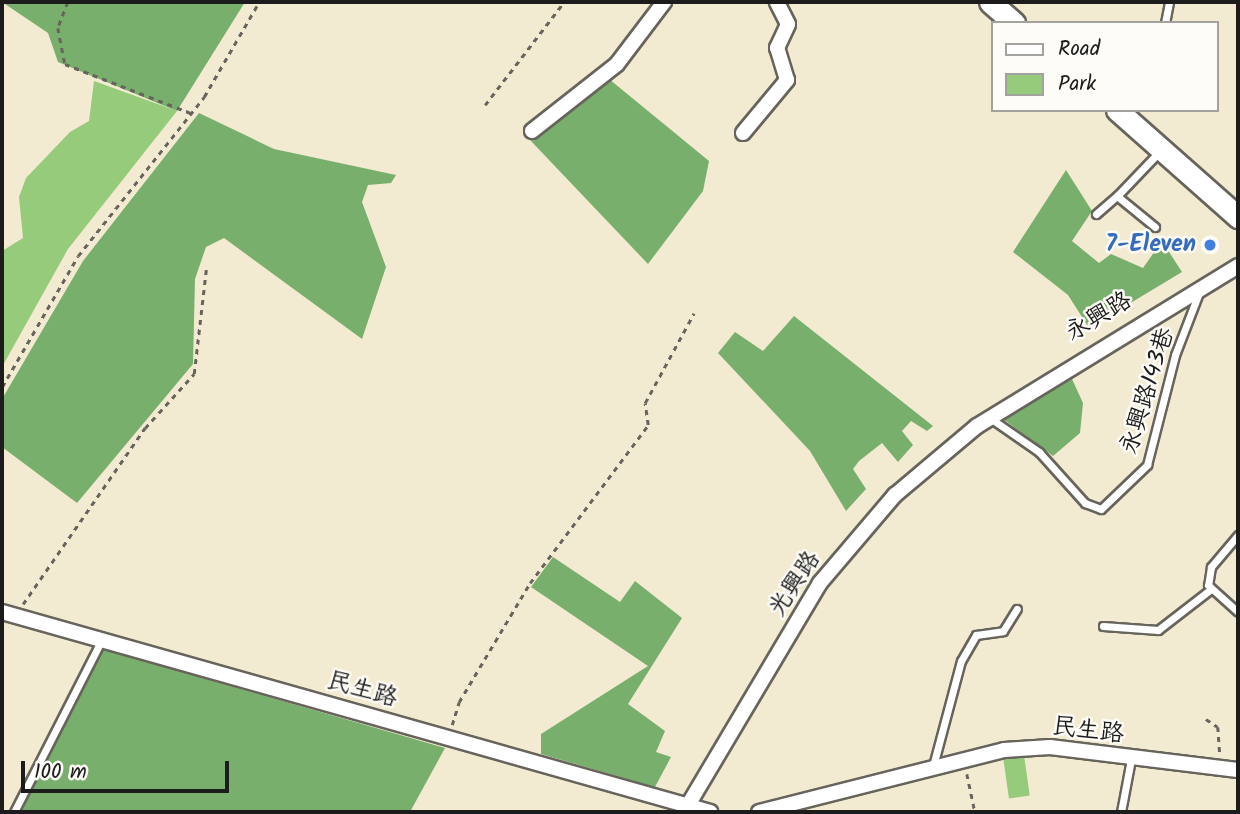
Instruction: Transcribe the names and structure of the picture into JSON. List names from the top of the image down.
{
  "streets": {
    "street": ["永興路", "光興路", "民生路"],
    "lane": ["永興路143巷"]
  },
  "crossings": [
    ["永興路", "永興路143巷"],
    ["永興路", "光興路"],
    ["永興路143巷", "光興路"],
    ["光興路", "民生路"]
  ],
  "places": ["7-Eleven"],
  "legend": ["Road", "Park"],
  "scale_bar": "100 m"
}
